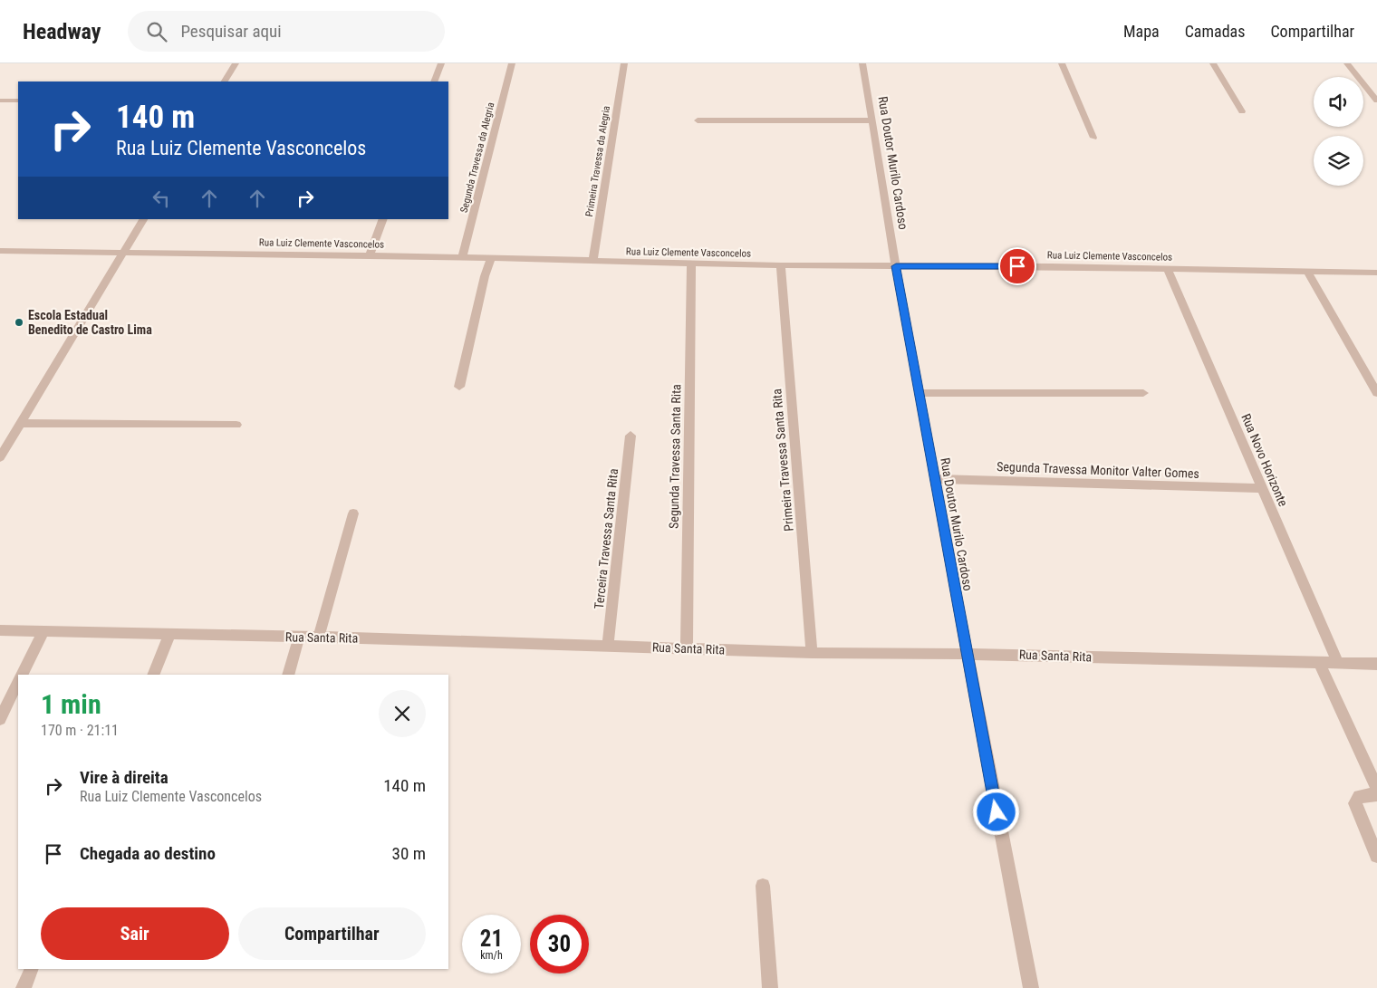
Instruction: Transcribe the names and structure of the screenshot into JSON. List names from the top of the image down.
{
  "streets": {
    "street": [
      "Segunda Travessa da Alegria",
      "Primeira Travessa da Alegria",
      "Rua Doutor Murilo Cardoso",
      "Rua Luiz Clemente Vasconcelos",
      "Segunda Travessa Santa Rita",
      "Primeira Travessa Santa Rita",
      "Rua Novo Horizonte",
      "Segunda Travessa Monitor Valter Gomes",
      "Terceira Travessa Santa Rita",
      "Rua Santa Rita"
    ]
  },
  "crossings": [
    ["Segunda Travessa da Alegria", "Rua Luiz Clemente Vasconcelos"],
    ["Primeira Travessa da Alegria", "Rua Luiz Clemente Vasconcelos"],
    ["Rua Doutor Murilo Cardoso", "Rua Luiz Clemente Vasconcelos"],
    ["Rua Doutor Murilo Cardoso", "Segunda Travessa Monitor Valter Gomes"],
    ["Rua Doutor Murilo Cardoso", "Rua Santa Rita"],
    ["Rua Luiz Clemente Vasconcelos", "Segunda Travessa Santa Rita"],
    ["Rua Luiz Clemente Vasconcelos", "Primeira Travessa Santa Rita"],
    ["Rua Luiz Clemente Vasconcelos", "Rua Novo Horizonte"],
    ["Segunda Travessa Santa Rita", "Rua Santa Rita"],
    ["Primeira Travessa Santa Rita", "Rua Santa Rita"],
    ["Rua Novo Horizonte", "Segunda Travessa Monitor Valter Gomes"],
    ["Rua Novo Horizonte", "Rua Santa Rita"],
    ["Terceira Travessa Santa Rita", "Rua Santa Rita"]
  ],
  "places": ["Escola Estadual Benedito de Castro Lima"],
  "page": {
    "header": "Headway",
    "search": "Pesquisar aqui",
    "nav": ["Mapa", "Camadas", "Compartilhar"],
    "turn": ["140 m", "Rua Luiz Clemente Vasconcelos"],
    "heading": ["1 min", "170 m · 21:11"],
    "list": [
      {
        "name": "Vire à direita",
        "note": "Rua Luiz Clemente Vasconcelos",
        "value": "140 m"
      },
      {
        "name": "Chegada ao destino",
        "value": "30 m"
      }
    ],
    "buttons": ["Sair", "Compartilhar"],
    "speed": "21 km/h",
    "limit": "30"
  }
}
